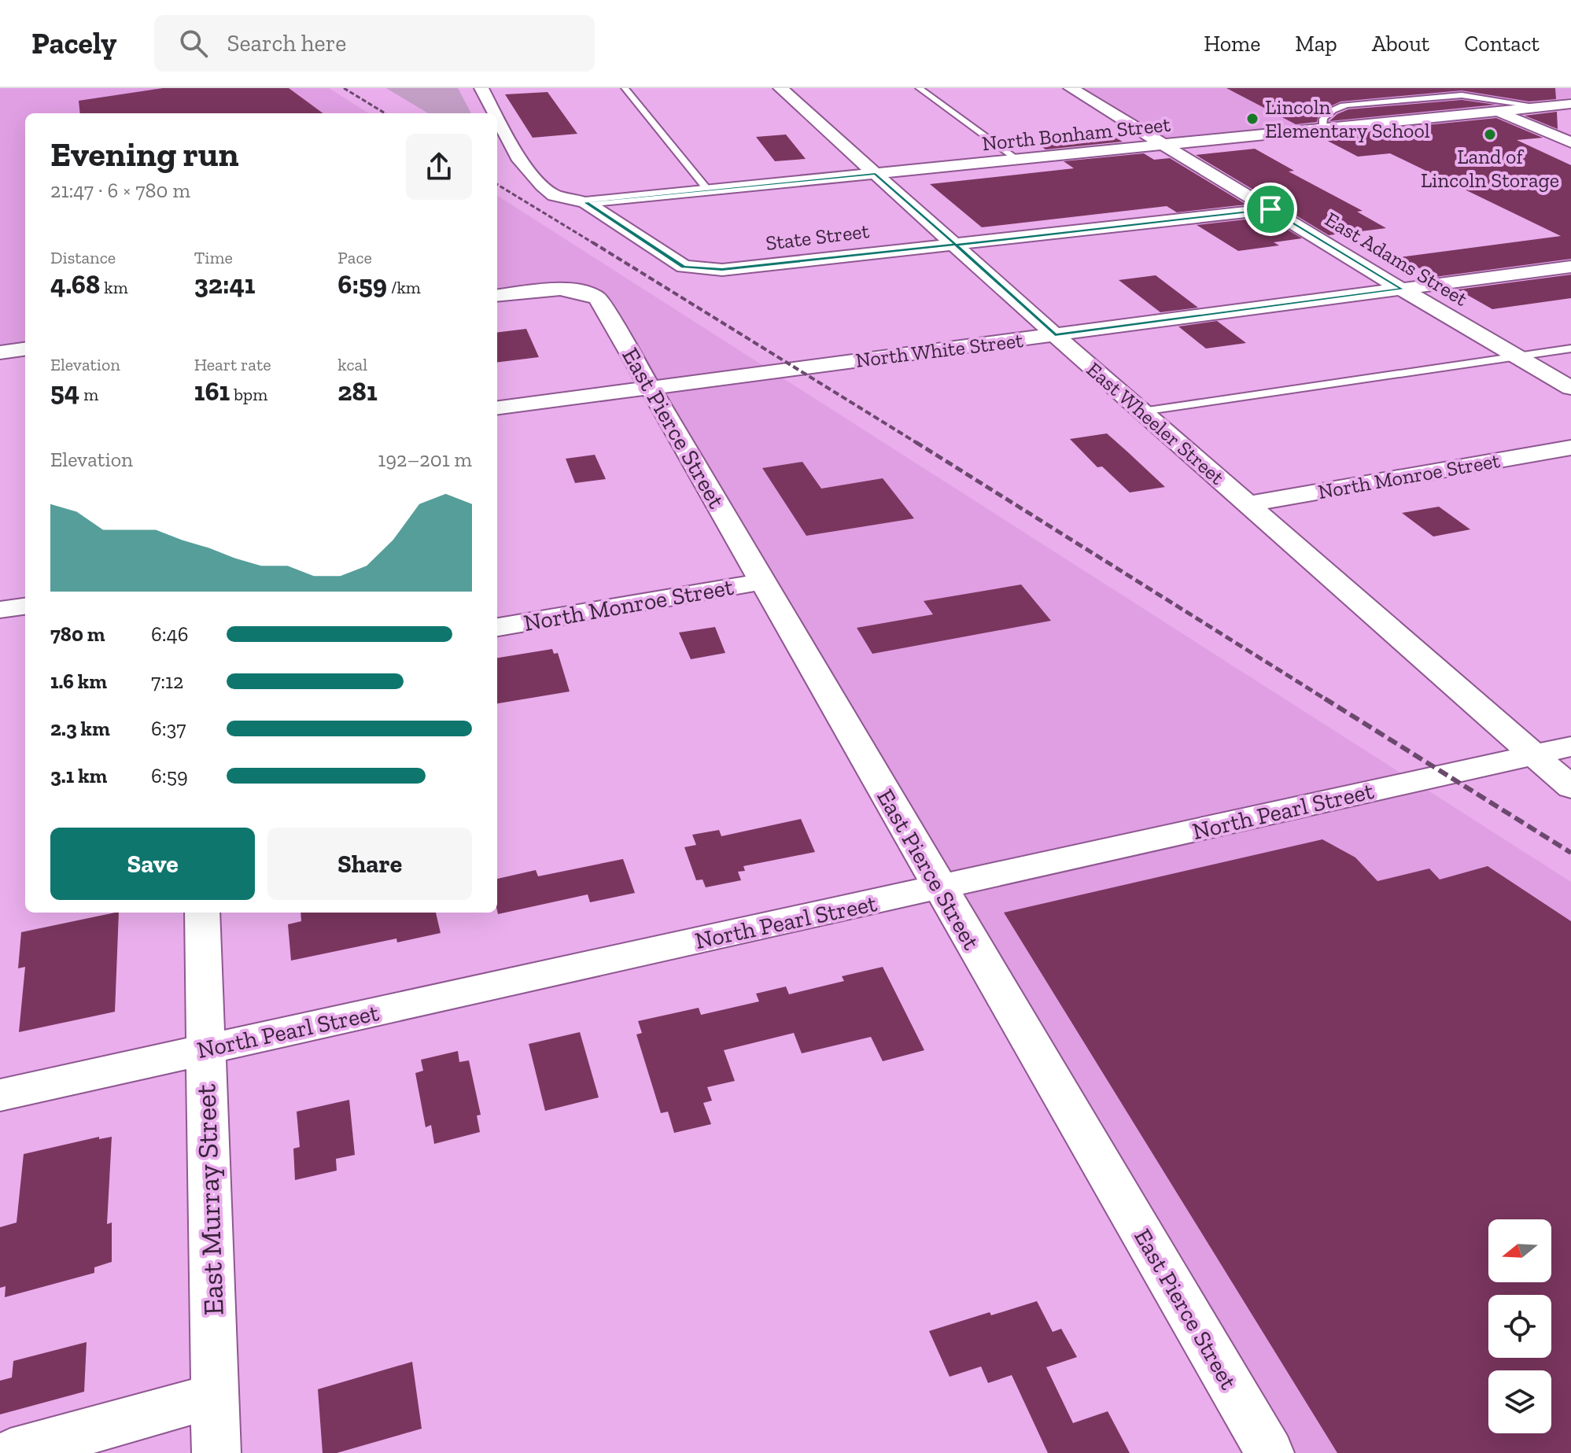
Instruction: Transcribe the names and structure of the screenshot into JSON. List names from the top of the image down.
{
  "streets": {
    "street": [
      "North Bonham Street",
      "State Street",
      "East Adams Street",
      "North White Street",
      "East Wheeler Street",
      "East Pierce Street",
      "North Monroe Street",
      "North Pearl Street",
      "East Murray Street"
    ]
  },
  "crossings": [
    ["North Bonham Street", "State Street"],
    ["North Bonham Street", "East Adams Street"],
    ["North Bonham Street", "East Wheeler Street"],
    ["State Street", "East Adams Street"],
    ["State Street", "East Wheeler Street"],
    ["East Adams Street", "North White Street"],
    ["North White Street", "East Wheeler Street"],
    ["North White Street", "East Pierce Street"],
    ["East Wheeler Street", "North Monroe Street"],
    ["East Wheeler Street", "North Pearl Street"],
    ["East Pierce Street", "North Monroe Street"],
    ["East Pierce Street", "North Pearl Street"],
    ["North Pearl Street", "East Murray Street"]
  ],
  "places": ["Lincoln Elementary School", "Land of Lincoln Storage"],
  "north": "left",
  "page": {
    "header": "Pacely",
    "search": "Search here",
    "nav": [
      "Home",
      "Map",
      "About",
      "Contact"
    ],
    "heading": ["Evening run", "21:47 · 6 × 780 m"],
    "stats": [
      ["Distance", "4.68 km"],
      ["Time", "32:41"],
      ["Pace", "6:59 /km"],
      ["Elevation", "54 m"],
      ["Heart rate", "161 bpm"],
      ["kcal", "281"]
    ],
    "chart": ["Elevation", "192–201 m"],
    "list": [
      {
        "name": "780 m",
        "note": "6:46"
      },
      {
        "name": "1.6 km",
        "note": "7:12"
      },
      {
        "name": "2.3 km",
        "note": "6:37"
      },
      {
        "name": "3.1 km",
        "note": "6:59"
      }
    ],
    "buttons": ["Save", "Share"]
  }
}
